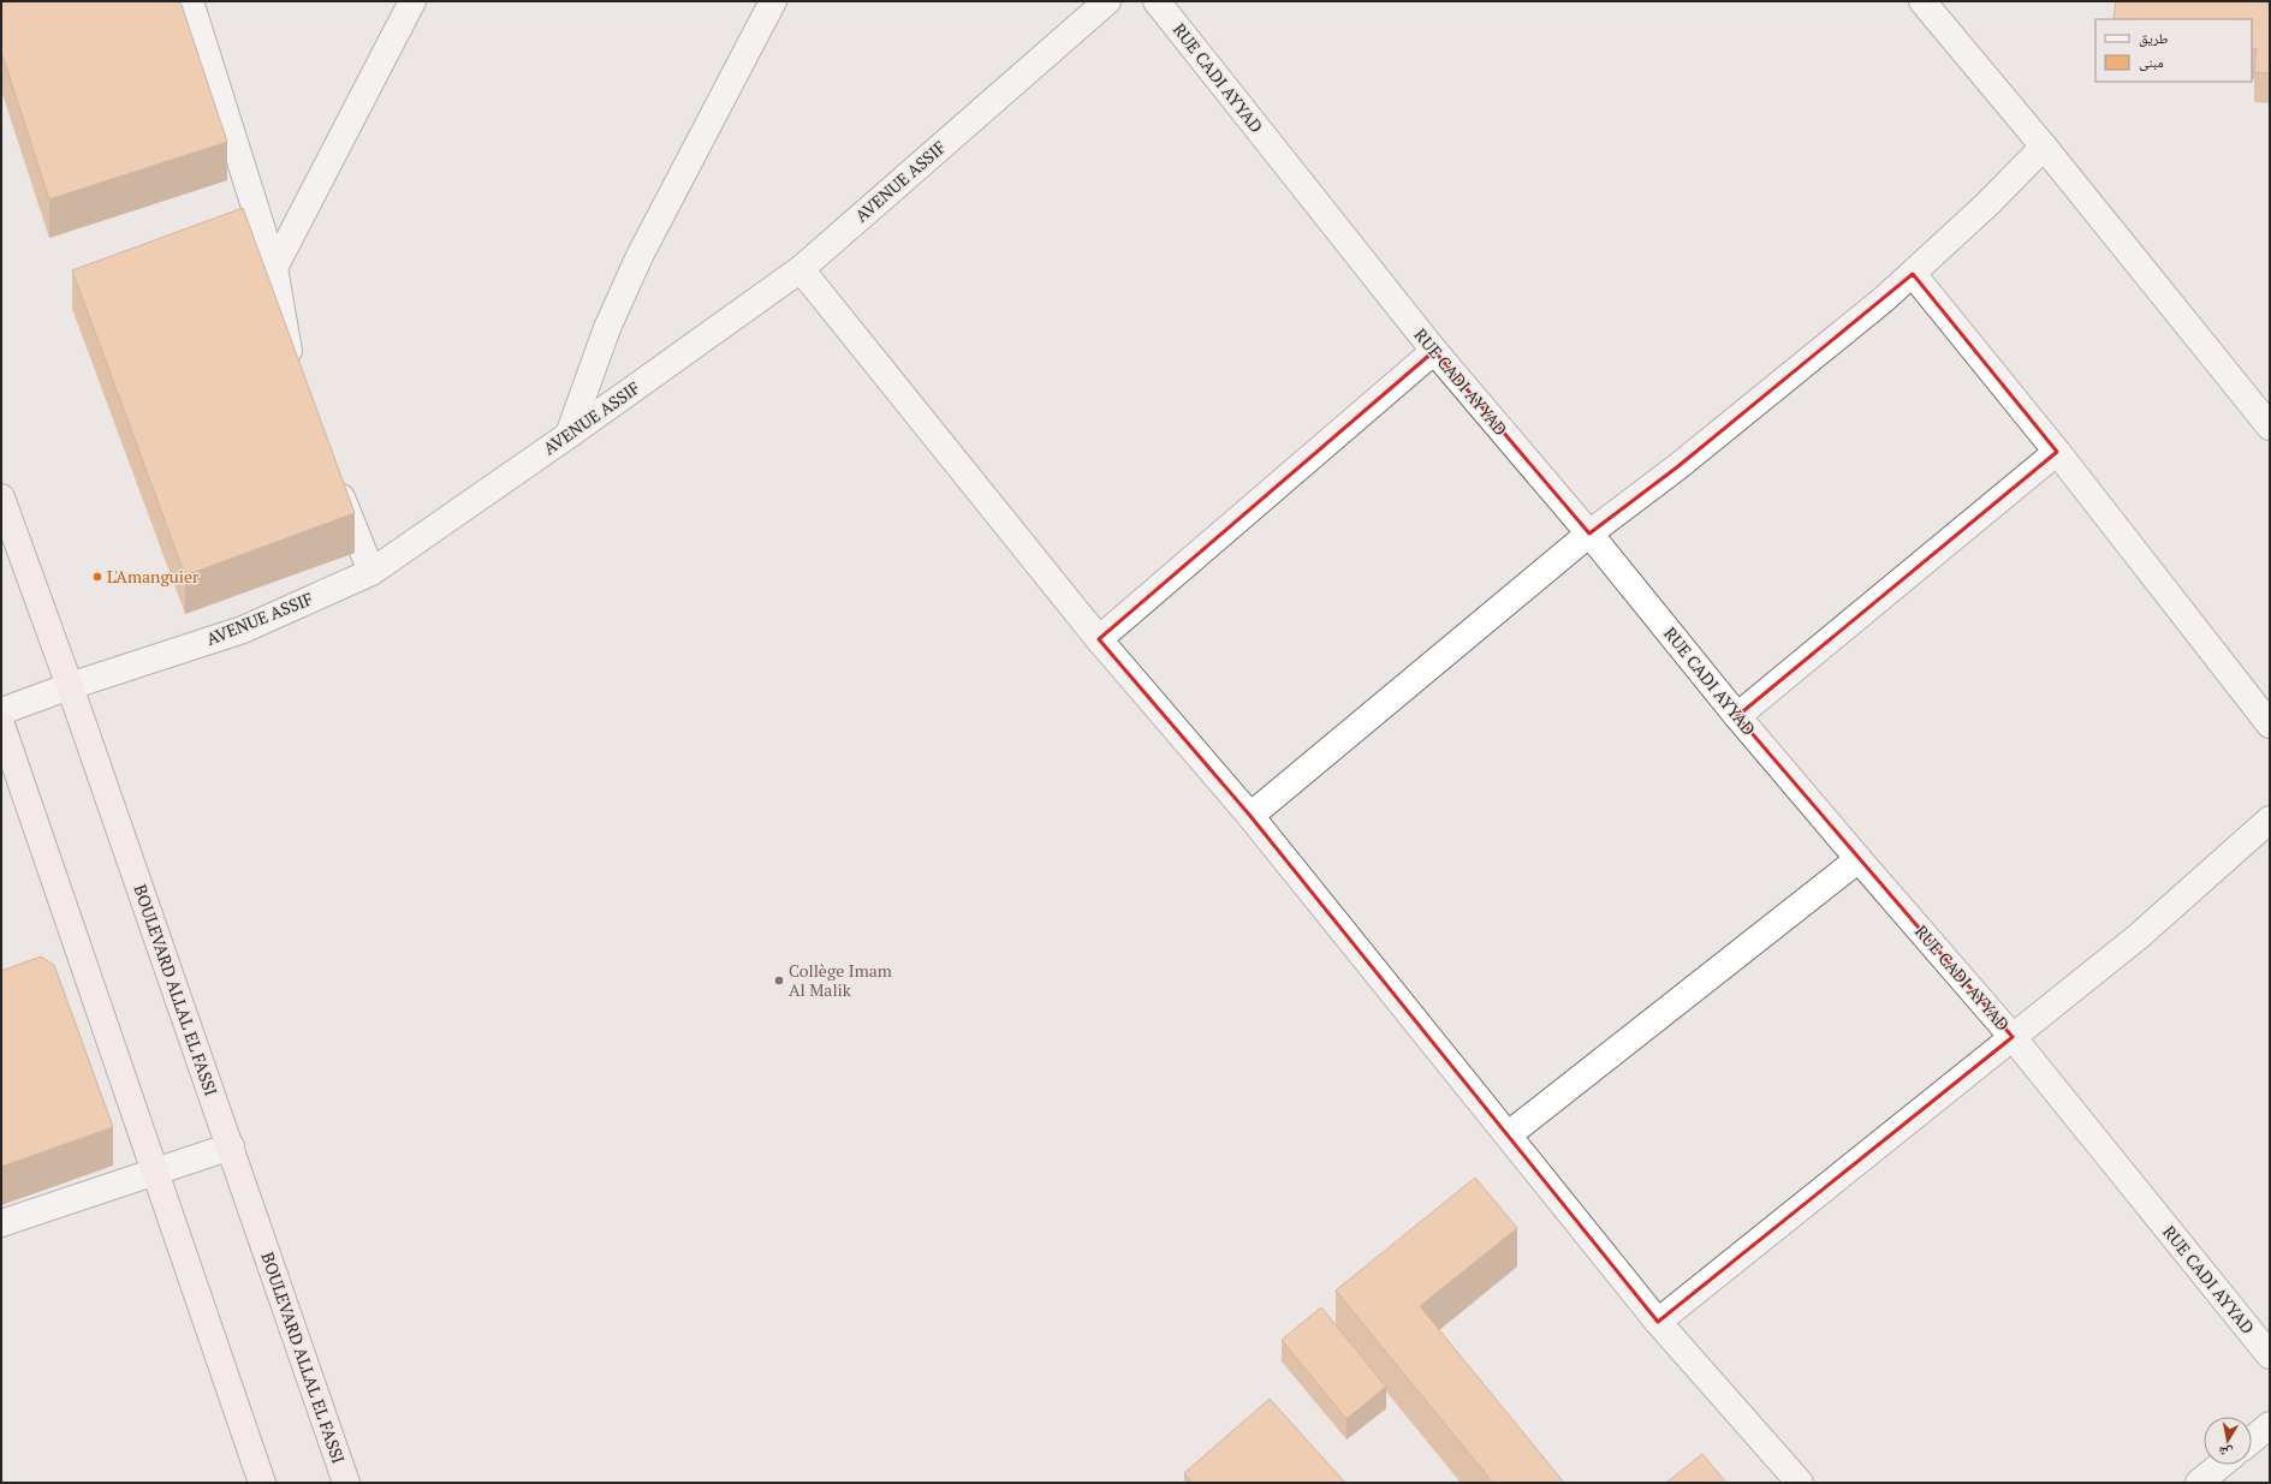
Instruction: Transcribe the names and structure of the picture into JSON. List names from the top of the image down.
{
  "streets": {
    "main road": ["BOULEVARD ALLAL EL FASSI"],
    "street": ["RUE CADI AYYAD", "AVENUE ASSIF"]
  },
  "crossings": [
    ["AVENUE ASSIF", "BOULEVARD ALLAL EL FASSI"]
  ],
  "places": ["L'Amanguier", "Collège Imam Al Malik"],
  "legend": ["طريق", "مبنى"],
  "north": "bottom"
}
